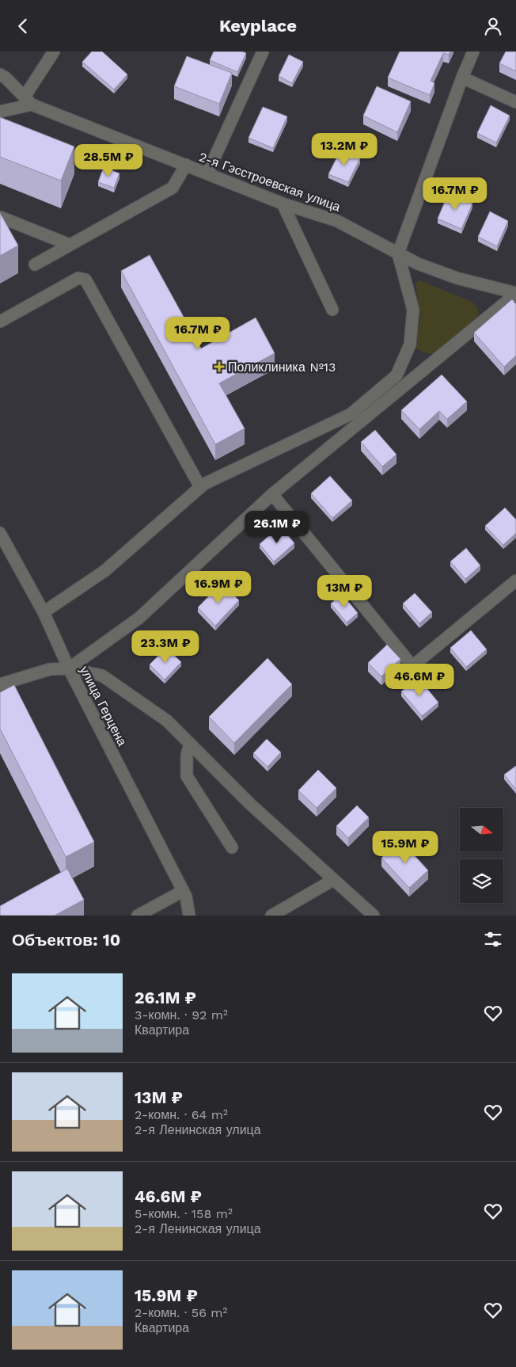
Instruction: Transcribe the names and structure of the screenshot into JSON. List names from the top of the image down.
{
  "streets": {
    "street": ["2-я Гэсстроевская улица", "улица Герцена"]
  },
  "places": {
    "health": ["Поликлиника №13"]
  },
  "north": "right",
  "page": {
    "header": "Keyplace",
    "price": [
      "13.2M ₽",
      "28.5M ₽",
      "16.7M ₽",
      "16.7M ₽",
      "26.1M ₽",
      "16.9M ₽",
      "13M ₽",
      "23.3M ₽",
      "46.6M ₽",
      "15.9M ₽"
    ],
    "heading": "Объектов: 10",
    "list": [
      {
        "name": "26.1M ₽",
        "note": "3-комн. · 92 m² · Квартира"
      },
      {
        "name": "13M ₽",
        "note": "2-комн. · 64 m² · 2-я Ленинская улица"
      },
      {
        "name": "46.6M ₽",
        "note": "5-комн. · 158 m² · 2-я Ленинская улица"
      },
      {
        "name": "15.9M ₽",
        "note": "2-комн. · 56 m² · Квартира"
      }
    ]
  }
}
